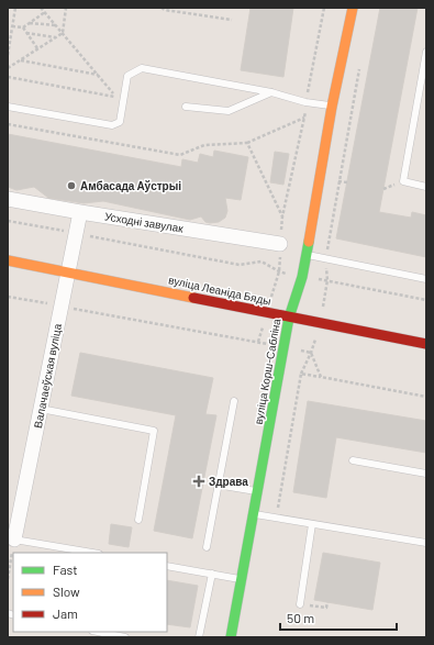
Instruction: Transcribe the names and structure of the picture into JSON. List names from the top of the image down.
{
  "streets": {
    "street": [
      "Усходні завулак",
      "вуліца Леаніда Бяды",
      "вуліца Корш-Сабліна",
      "Валачаеўская вуліца"
    ]
  },
  "crossings": [
    ["Усходні завулак", "Валачаеўская вуліца"],
    ["вуліца Леаніда Бяды", "вуліца Корш-Сабліна"],
    ["вуліца Леаніда Бяды", "Валачаеўская вуліца"]
  ],
  "places": {
    "other": ["Амбасада Аўстрыі"],
    "health": ["Здрава"]
  },
  "legend": ["Fast", "Slow", "Jam"],
  "scale_bar": "50 m"
}
